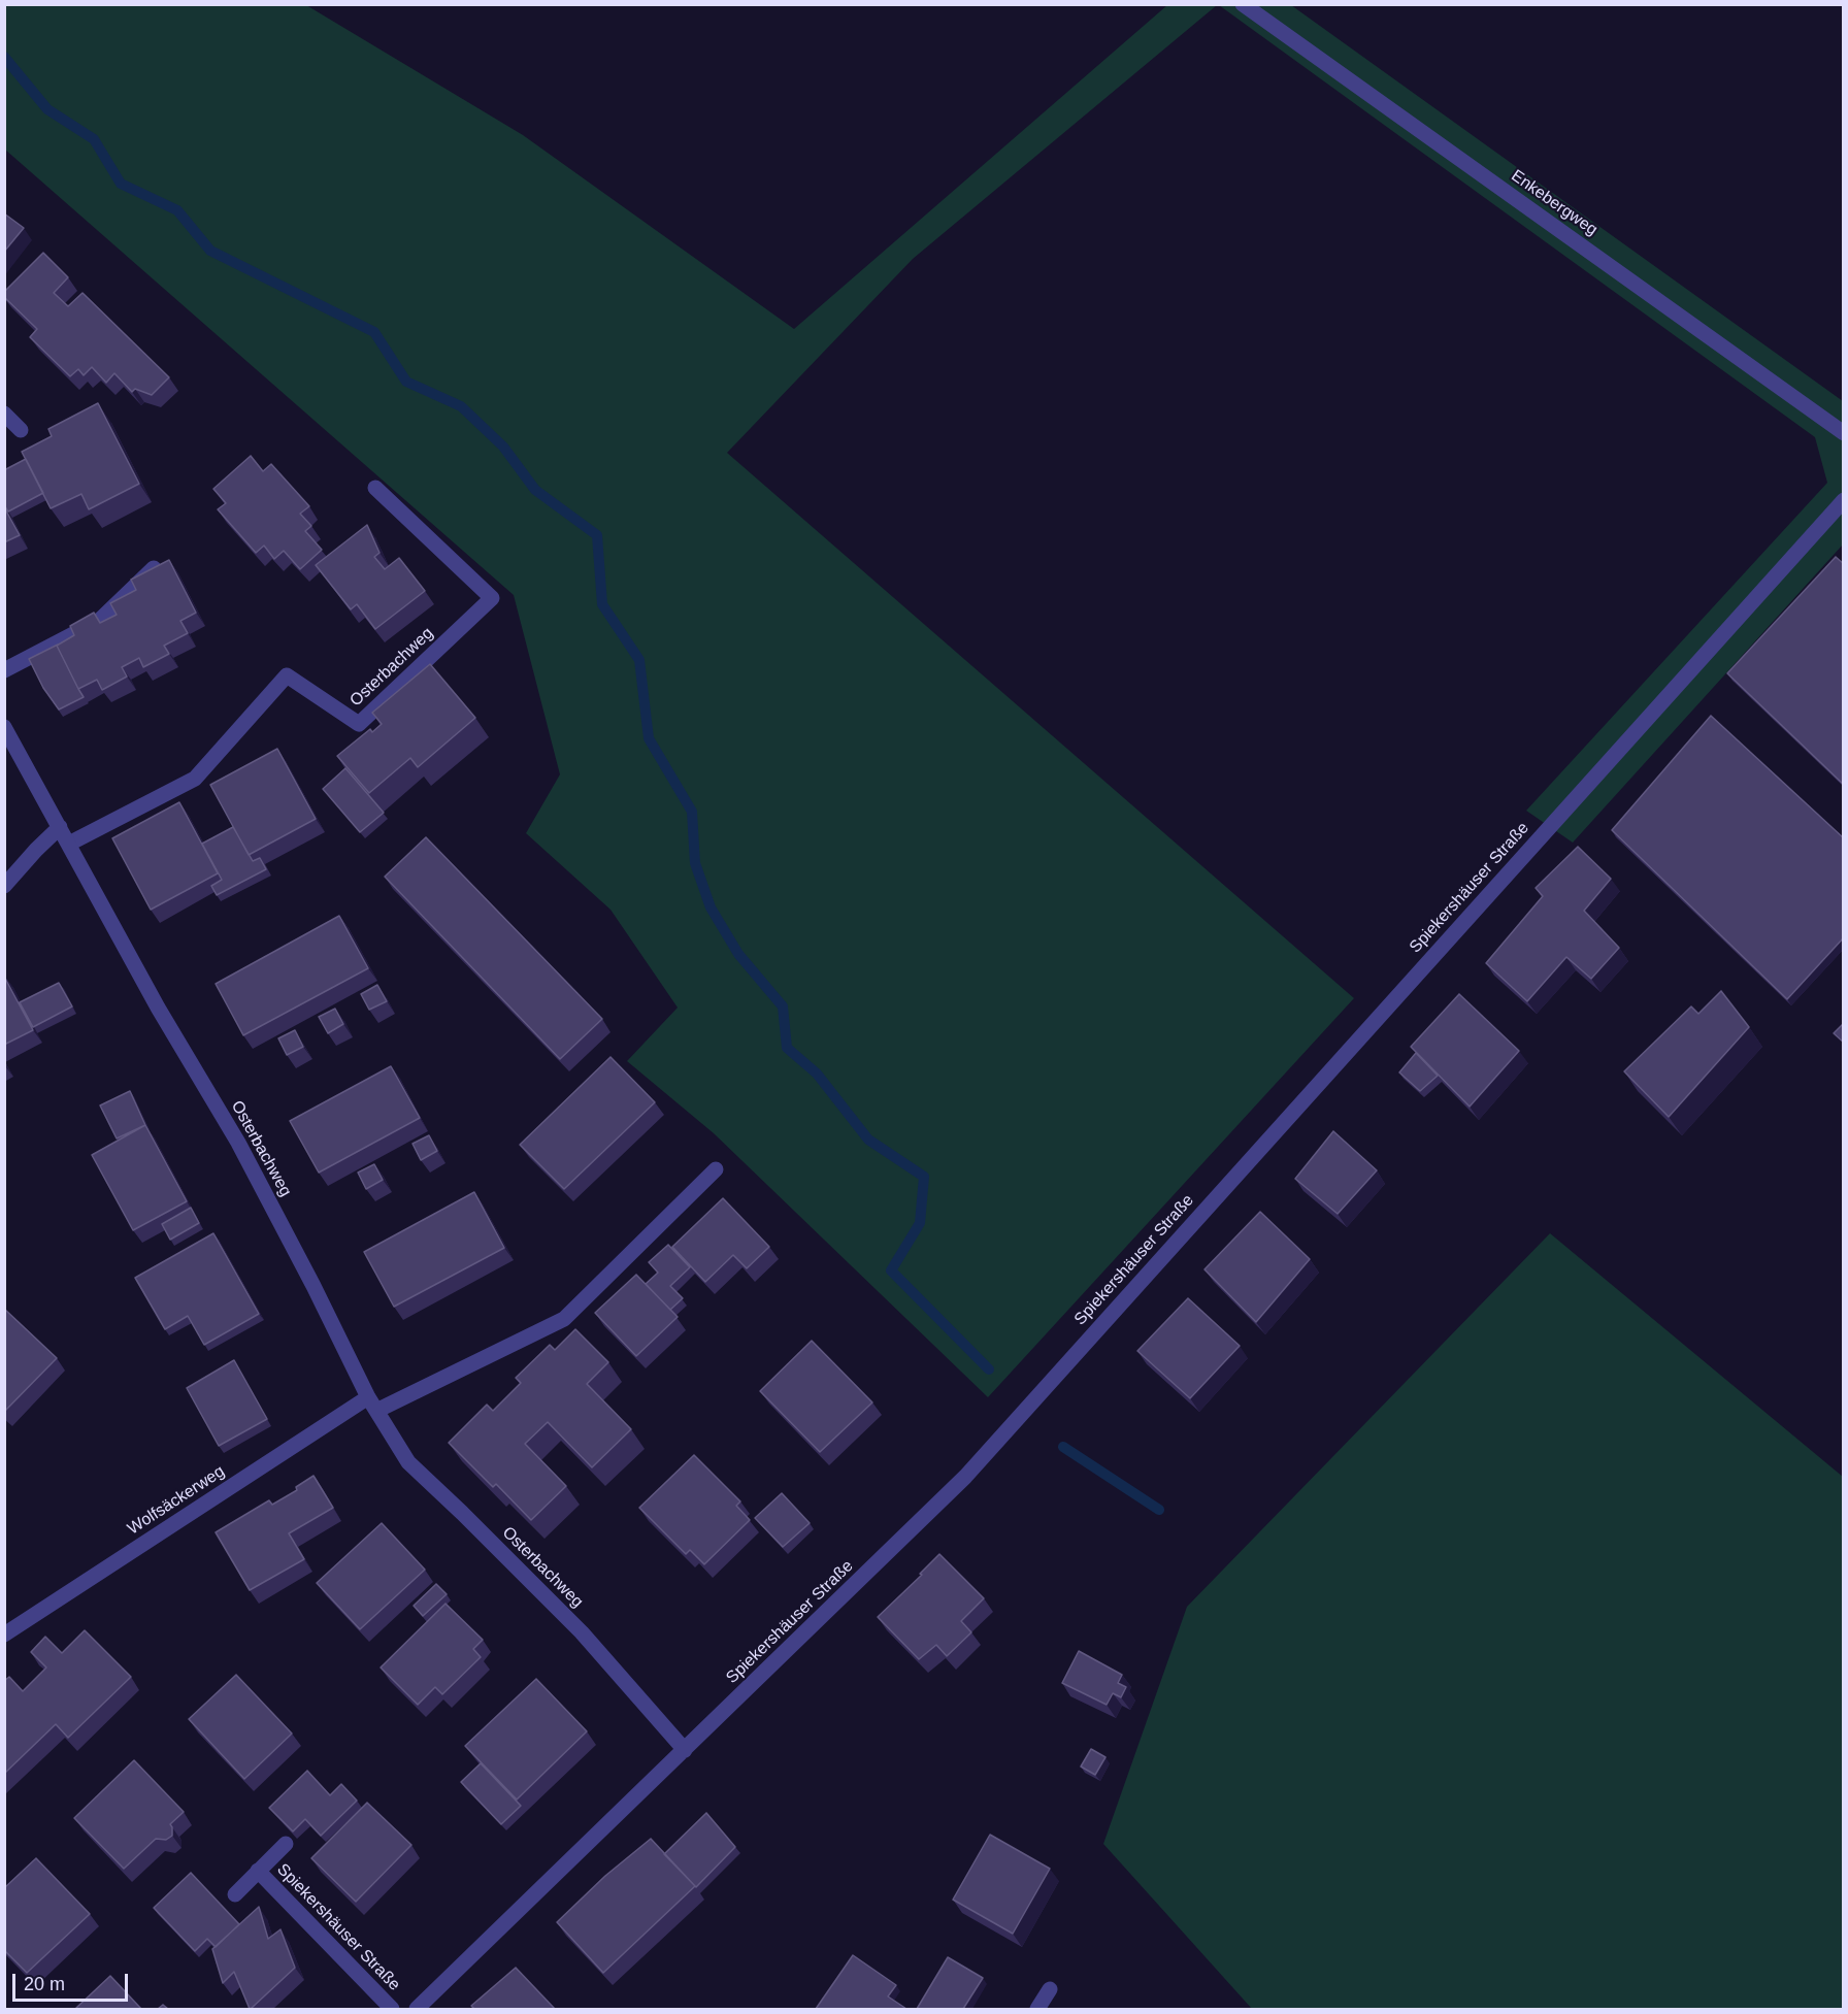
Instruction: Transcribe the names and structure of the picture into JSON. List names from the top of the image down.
{
  "streets": {
    "street": [
      "Enkebergweg",
      "Osterbachweg",
      "Spiekershäuser Straße",
      "Wolfsäckerweg"
    ]
  },
  "crossings": [
    ["Osterbachweg", "Spiekershäuser Straße"],
    ["Osterbachweg", "Wolfsäckerweg"]
  ],
  "scale_bar": "20 m"
}
